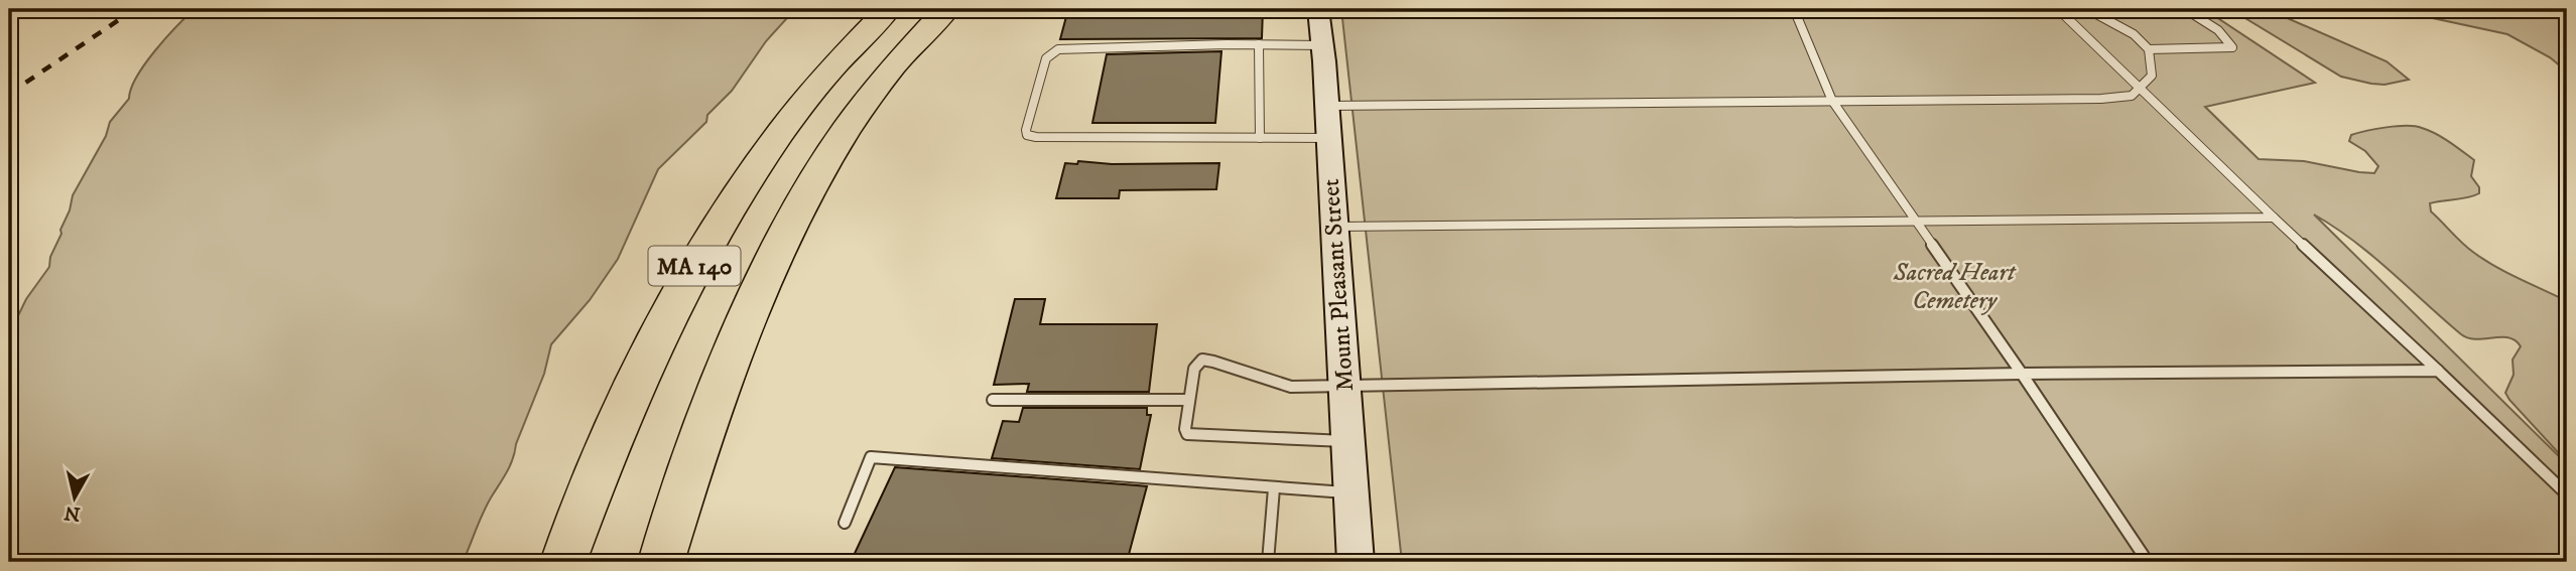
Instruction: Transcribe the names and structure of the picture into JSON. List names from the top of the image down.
{
  "streets": {
    "highway": ["MA 140"],
    "main road": ["Mount Pleasant Street"]
  },
  "parks": ["Sacred Heart Cemetery"],
  "north": "bottom"
}
